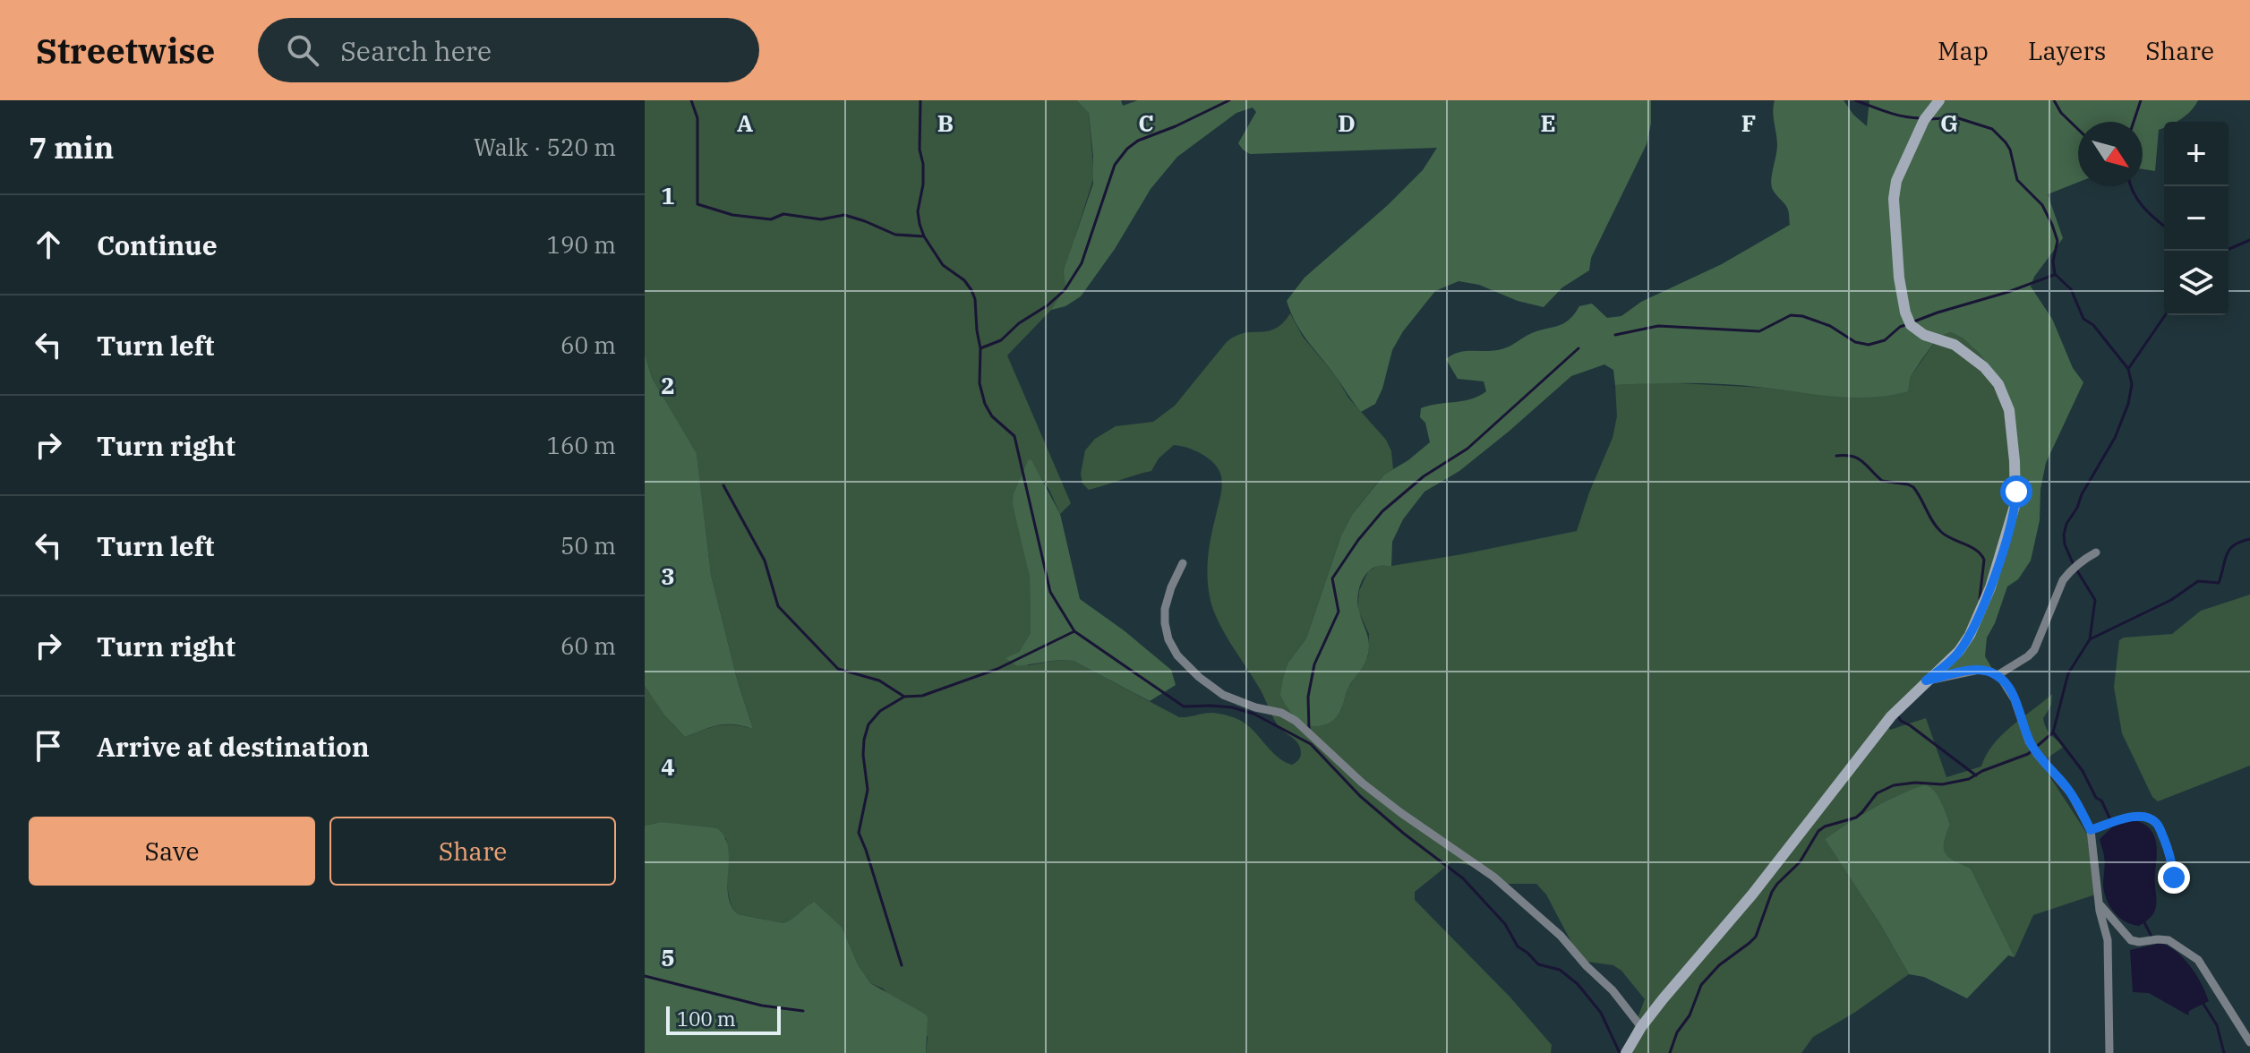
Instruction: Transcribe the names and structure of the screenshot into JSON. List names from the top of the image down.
{
  "scale_bar": "100 m",
  "north": "bottom right",
  "page": {
    "header": "Streetwise",
    "search": "Search here",
    "nav": ["Map", "Layers", "Share"],
    "heading": ["7 min", "Walk · 520 m"],
    "map_buttons": ["+", "−"],
    "list": [
      ["Continue", "190 m"],
      ["Turn left", "60 m"],
      ["Turn right", "160 m"],
      ["Turn left", "50 m"],
      ["Turn right", "60 m"],
      "Arrive at destination"
    ],
    "buttons": ["Save", "Share"],
    "scale": "100 m"
  },
  "grid": {
    "columns": [
      "A",
      "B",
      "C",
      "D",
      "E",
      "F",
      "G"
    ],
    "rows": [
      "1",
      "2",
      "3",
      "4",
      "5"
    ]
  }
}
